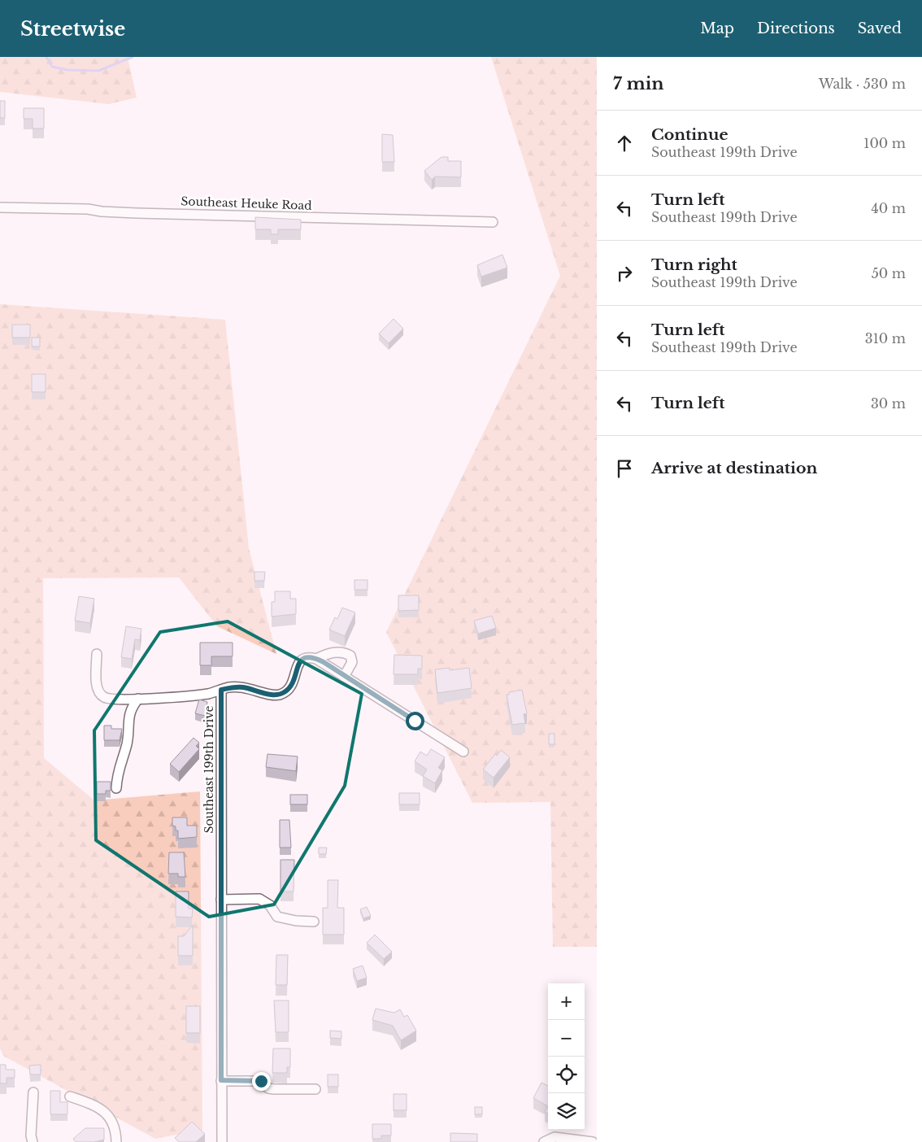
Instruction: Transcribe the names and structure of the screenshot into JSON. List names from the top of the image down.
{
  "streets": {
    "street": ["Southeast Heuke Road", "Southeast 199th Drive"]
  },
  "page": {
    "header": "Streetwise",
    "nav": ["Map", "Directions", "Saved"],
    "heading": ["7 min", "Walk · 530 m"],
    "list": [
      ["Continue", "Southeast 199th Drive", "100 m"],
      ["Turn left", "Southeast 199th Drive", "40 m"],
      ["Turn right", "Southeast 199th Drive", "50 m"],
      ["Turn left", "Southeast 199th Drive", "310 m"],
      ["Turn left", "30 m"],
      "Arrive at destination"
    ],
    "map_buttons": ["+", "−"]
  }
}
